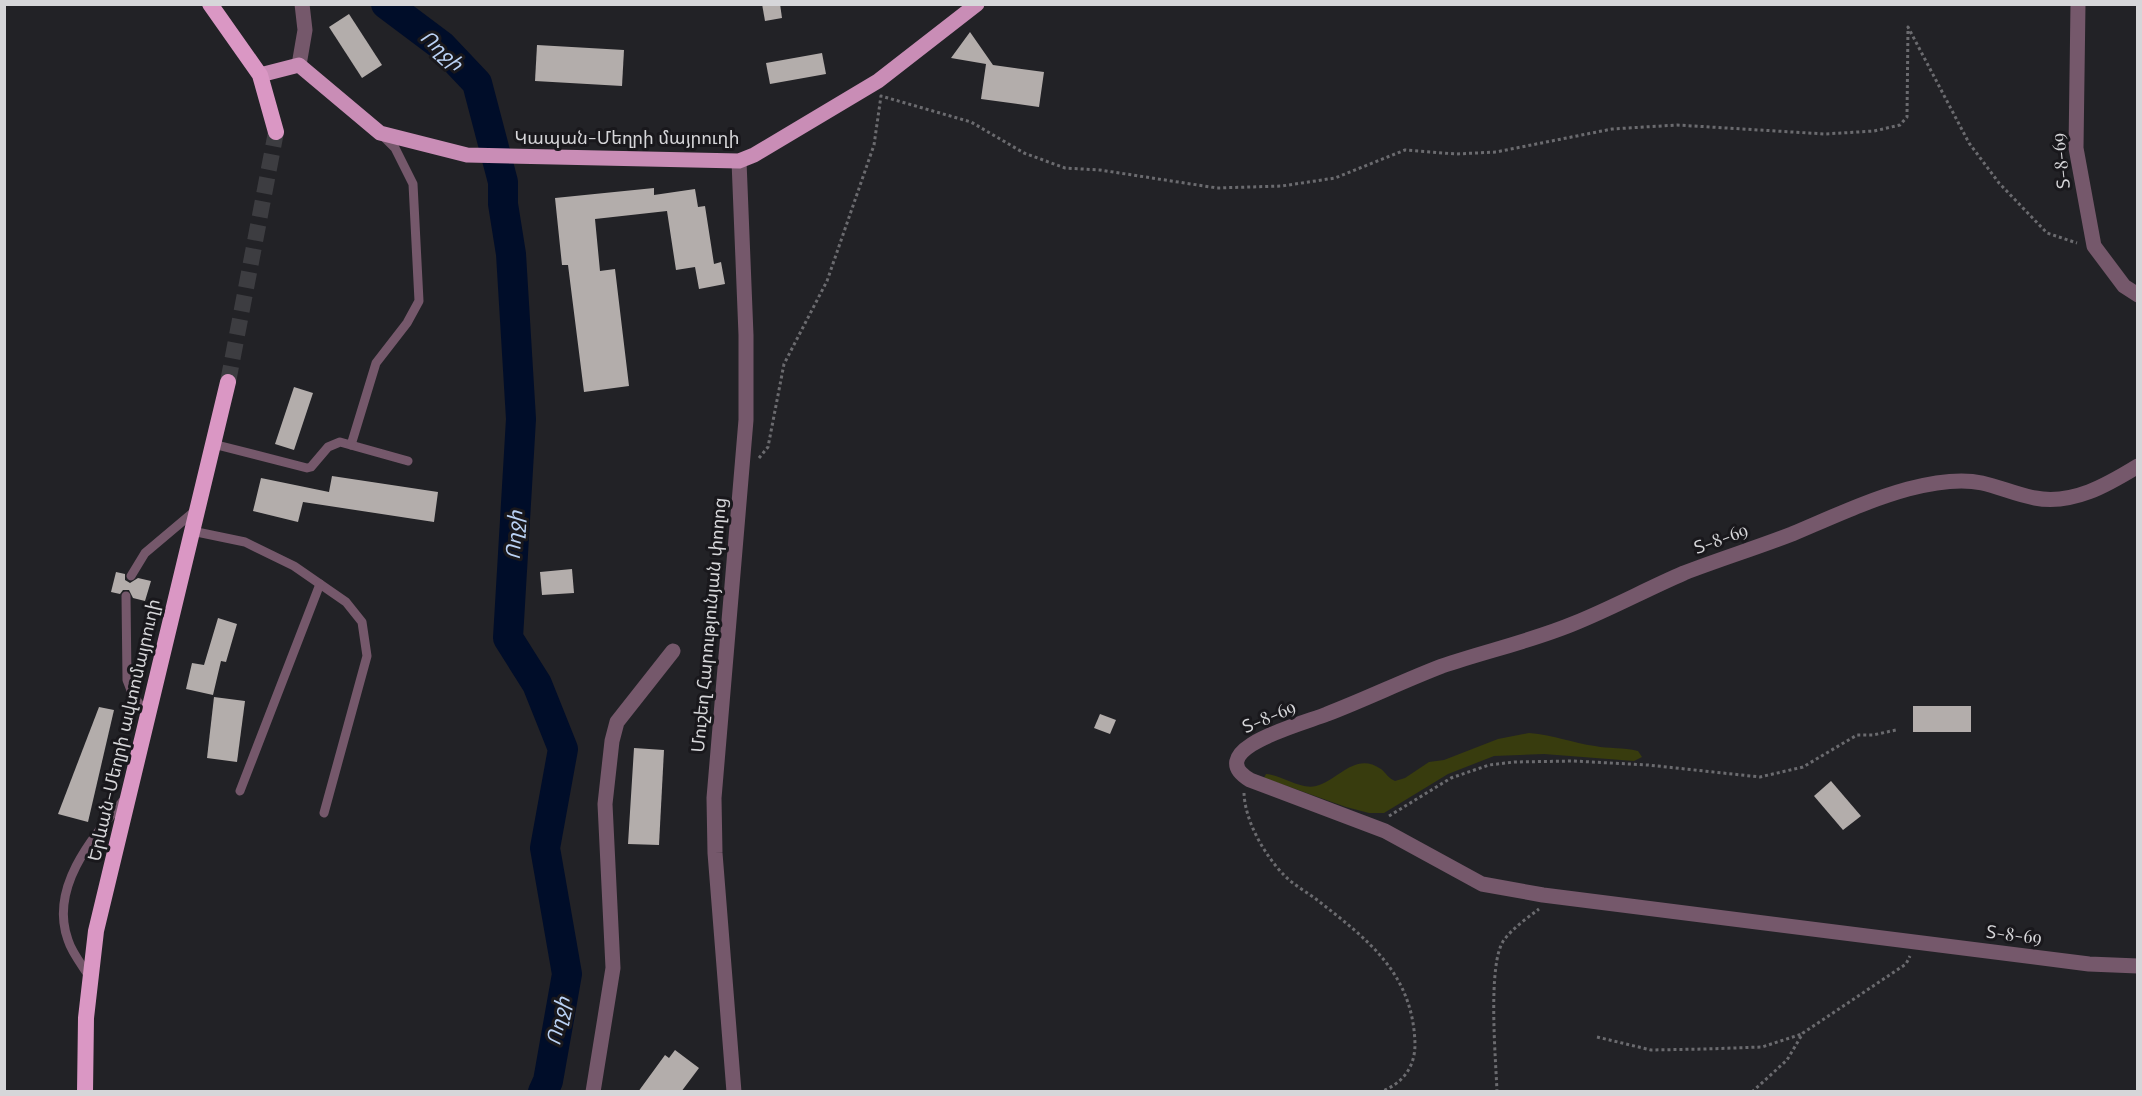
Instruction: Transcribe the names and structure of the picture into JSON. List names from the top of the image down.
{
  "streets": {
    "highway": ["Երևան-Մեղրի ավտոմայրուղի"],
    "main road": ["Կապան-Մեղրի մայրուղի"],
    "street": ["Տ-8-69", "Մուշեղ Հարությունյան փողոց"]
  },
  "crossings": [
    ["Կապան-Մեղրի մայրուղի", "Մուշեղ Հարությունյան փողոց"]
  ],
  "water": ["Ողջի"]
}
